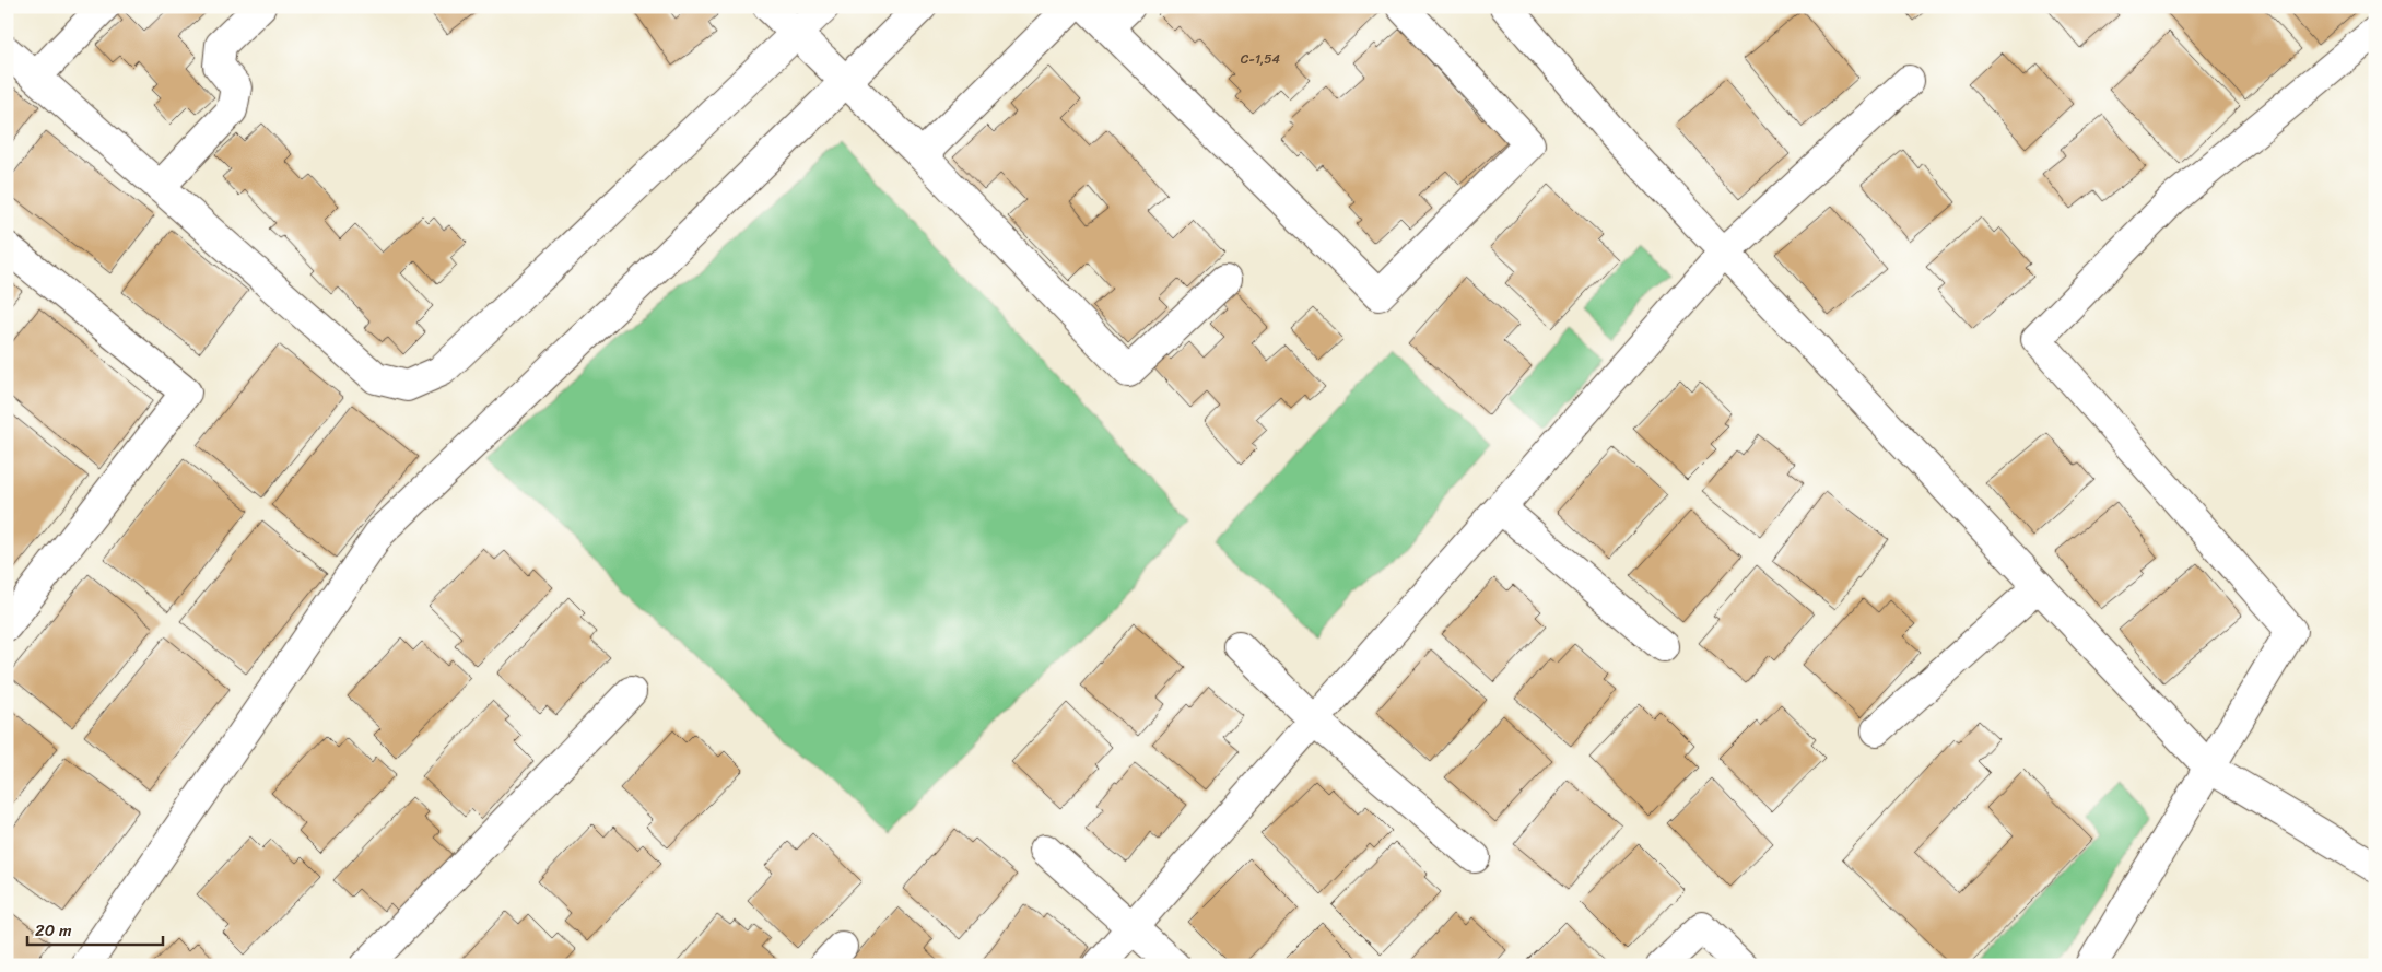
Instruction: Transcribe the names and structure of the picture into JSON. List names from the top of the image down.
{
  "house_numbers": ["C-1,54"],
  "scale_bar": "20 m"
}
